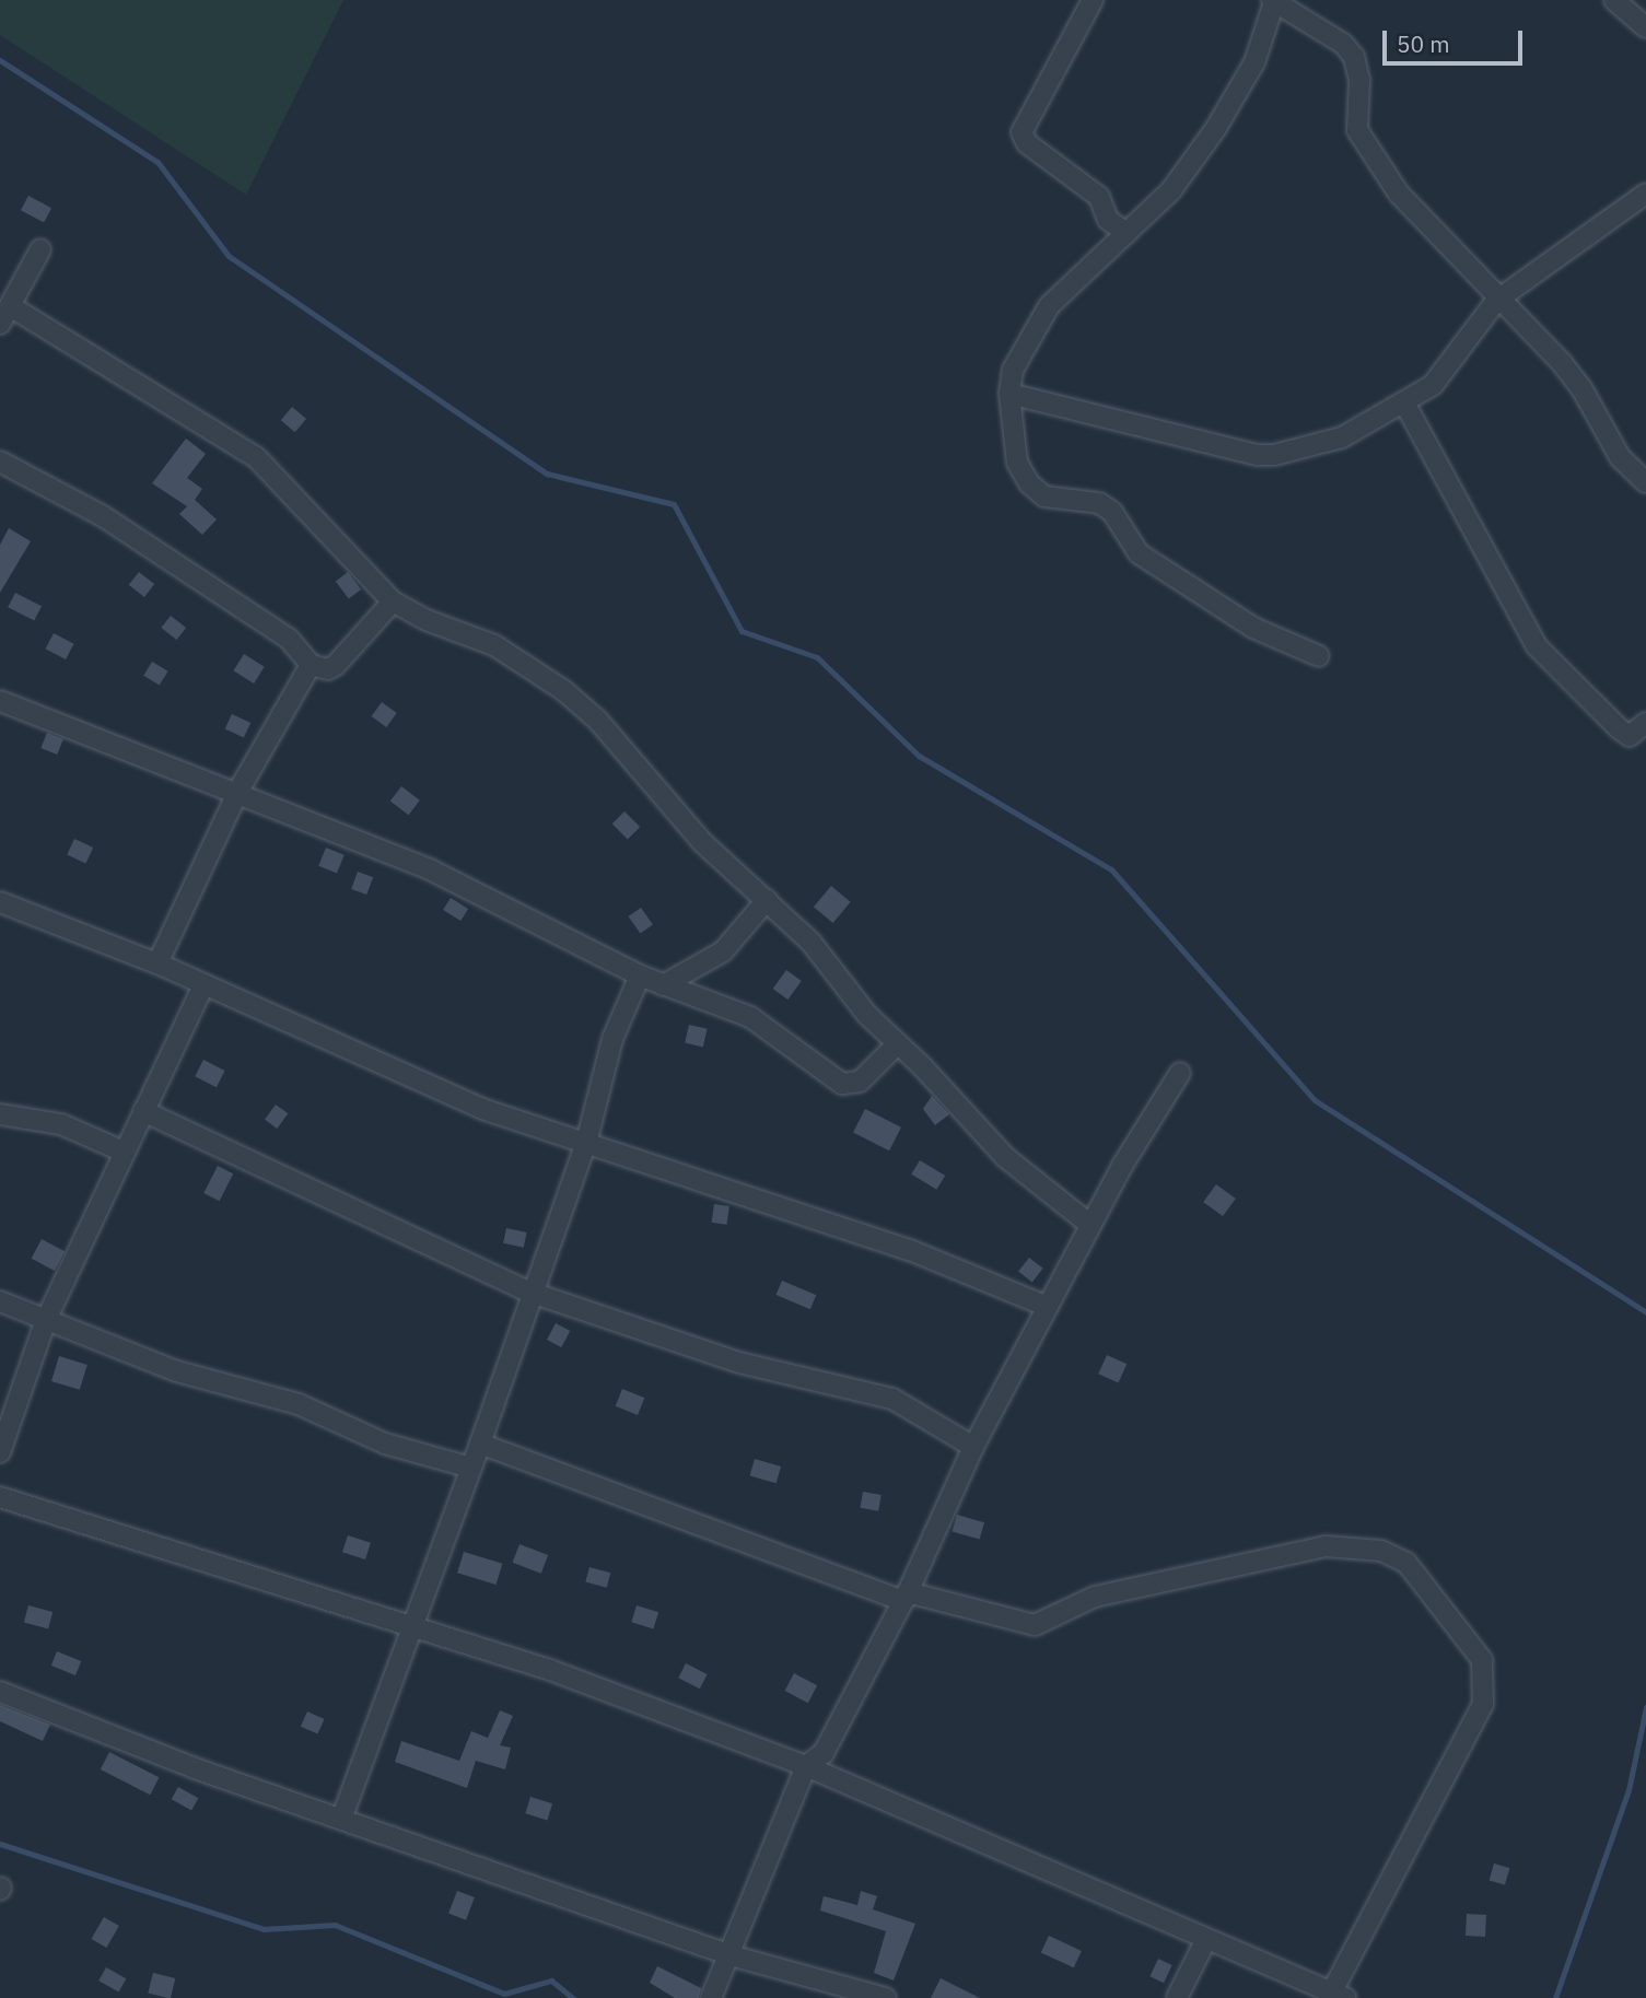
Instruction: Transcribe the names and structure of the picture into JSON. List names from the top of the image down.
{
  "scale_bar": "50 m"
}
